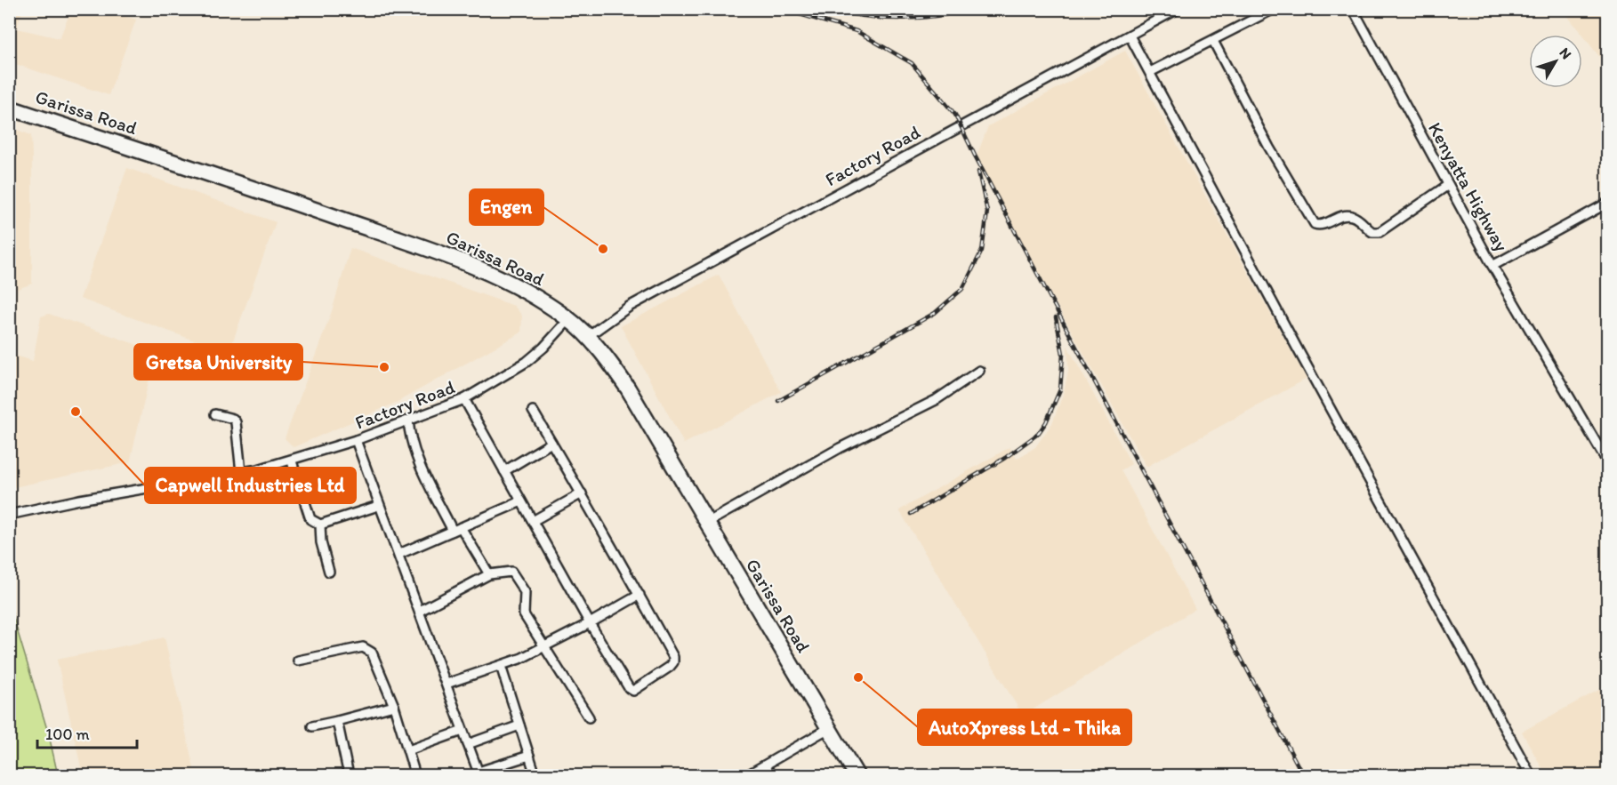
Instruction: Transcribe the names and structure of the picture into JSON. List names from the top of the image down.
{
  "streets": {
    "highway": ["Garissa Road"],
    "street": ["Factory Road", "Kenyatta Highway"]
  },
  "crossings": [
    ["Garissa Road", "Factory Road"]
  ],
  "places": [
    "Engen",
    "Gretsa University",
    "Capwell Industries Ltd",
    "AutoXpress Ltd - Thika"
  ],
  "scale_bar": "100 m",
  "north": "top right"
}
